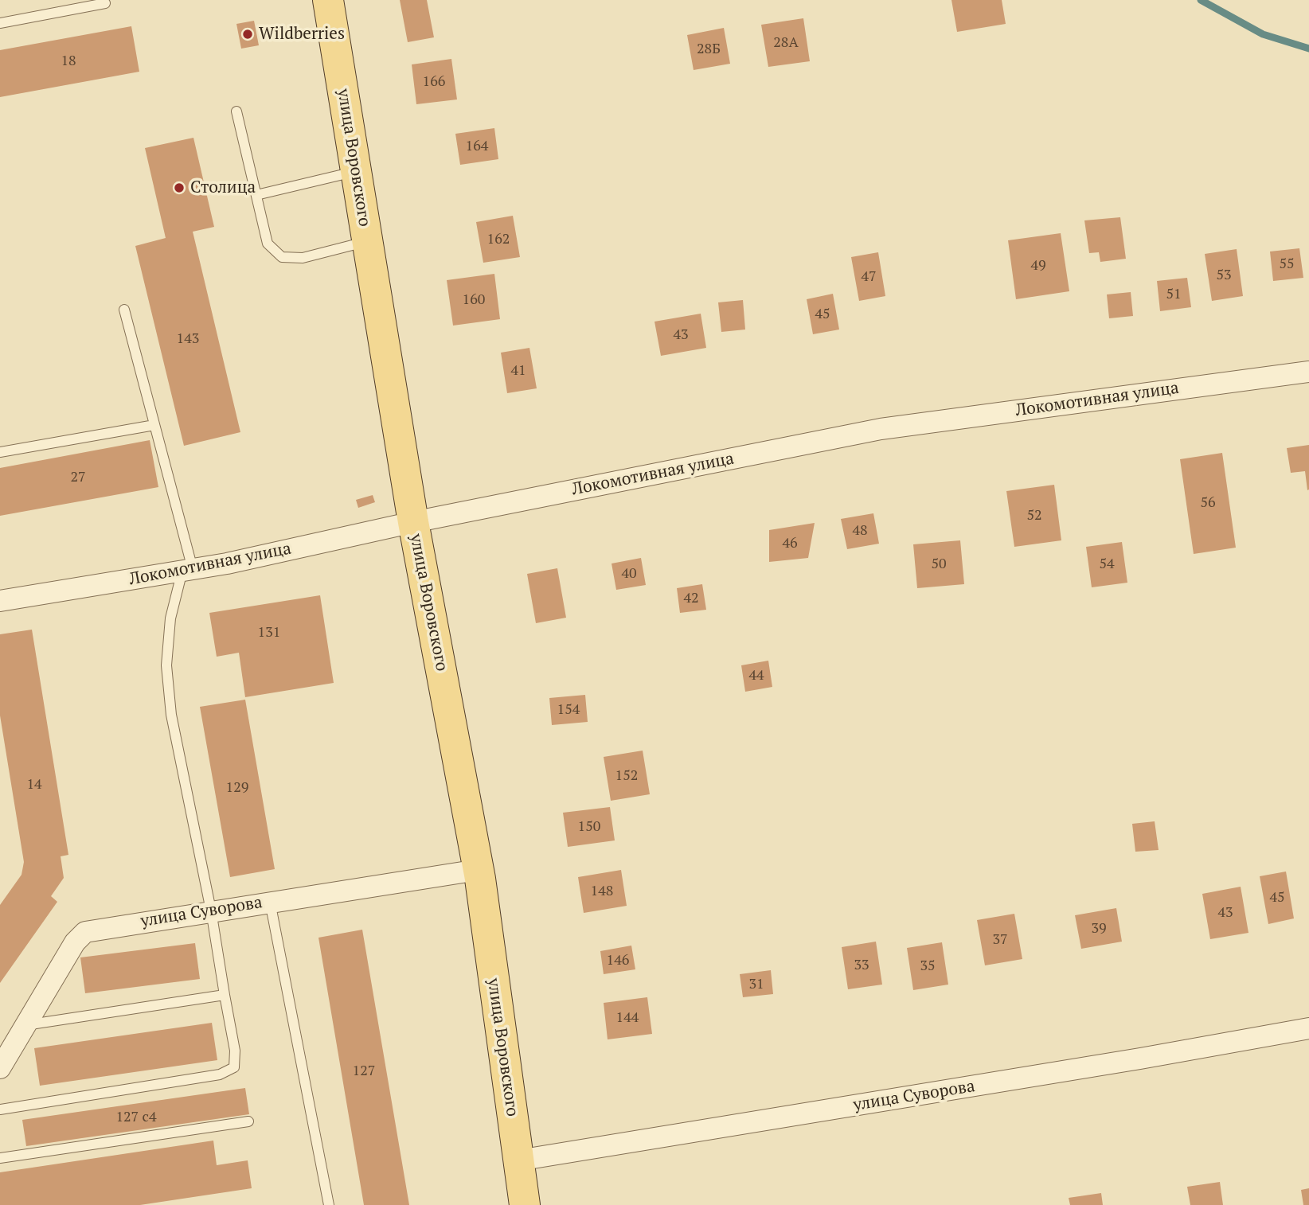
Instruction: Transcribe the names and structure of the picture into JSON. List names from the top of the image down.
{
  "streets": {
    "main road": ["улица Воровского"],
    "street": ["Локомотивная улица", "улица Суворова"]
  },
  "crossings": [
    ["улица Воровского", "Локомотивная улица"],
    ["улица Воровского", "улица Суворова"]
  ],
  "places": ["Wildberries", "Столица"],
  "house_numbers": [
    "28А",
    "28Б",
    "18",
    "166",
    "164",
    "162",
    "55",
    "49",
    "53",
    "47",
    "51",
    "160",
    "45",
    "43",
    "143",
    "41",
    "27",
    "56",
    "52",
    "48",
    "46",
    "50",
    "54",
    "40",
    "42",
    "131",
    "44",
    "154",
    "152",
    "14",
    "129",
    "150",
    "148",
    "45",
    "43",
    "39",
    "37",
    "146",
    "33",
    "35",
    "31",
    "144",
    "127",
    "127 с4"
  ]
}
